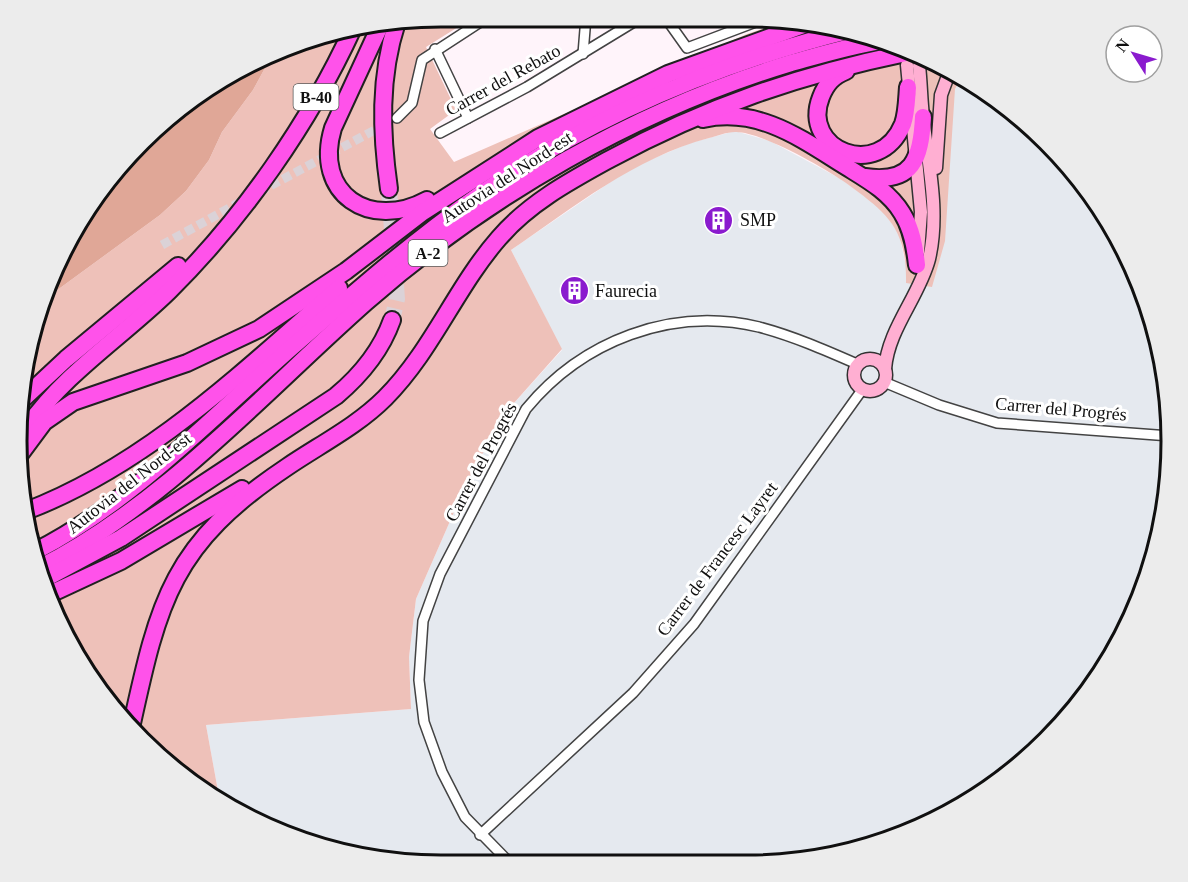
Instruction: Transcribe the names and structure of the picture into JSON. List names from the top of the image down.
{
  "streets": {
    "highway": ["B-40", "Autovia del Nord-est", "A-2"],
    "street": ["Carrer del Rebato", "Carrer del Progrés", "Carrer de Francesc Layret"]
  },
  "crossings": [
    ["Carrer del Progrés", "Carrer de Francesc Layret"]
  ],
  "places": {
    "building": ["SMP", "Faurecia"]
  },
  "north": "top left"
}
